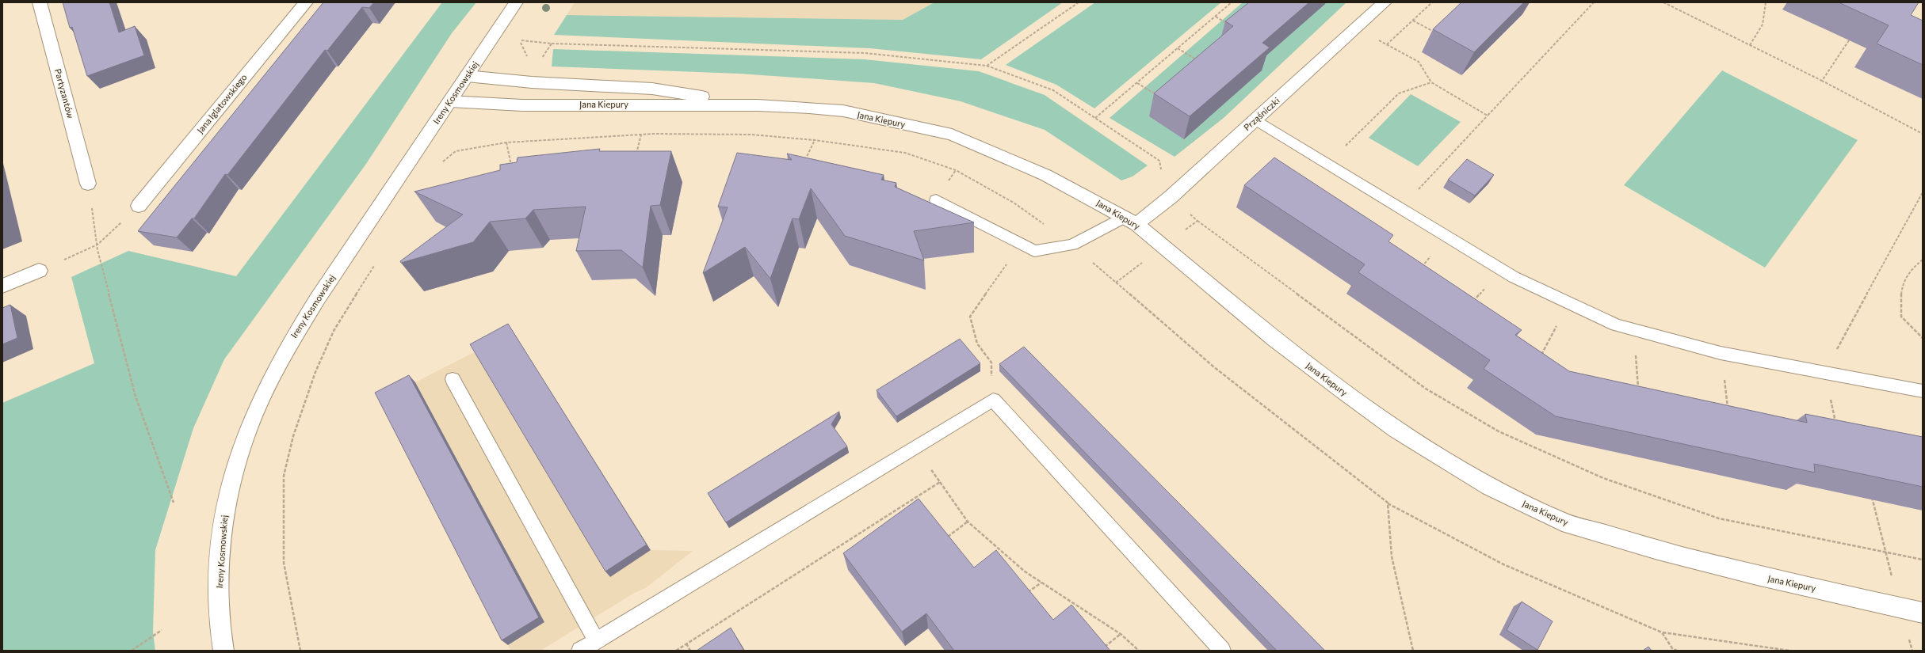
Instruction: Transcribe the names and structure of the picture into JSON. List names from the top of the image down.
{
  "streets": {
    "street": [
      "Ireny Kosmowskiej",
      "Partyzantów",
      "Jana Iglatowskiego",
      "Jana Kiepury",
      "Prząśniczki"
    ]
  },
  "crossings": [
    ["Ireny Kosmowskiej", "Jana Kiepury"],
    ["Jana Kiepury", "Prząśniczki"]
  ]
}
